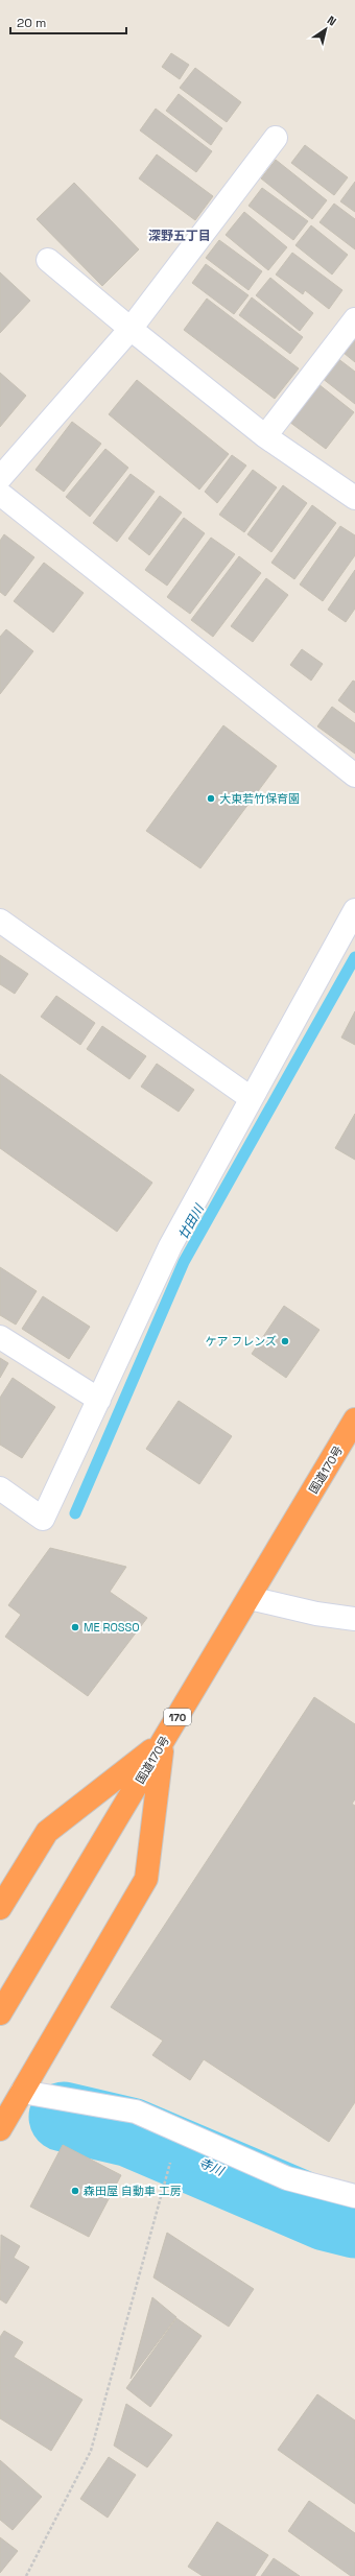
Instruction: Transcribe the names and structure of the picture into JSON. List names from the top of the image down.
{
  "streets": {
    "highway": ["国道170号", "170"]
  },
  "crossings": [
    ["国道170号", "170"]
  ],
  "districts": ["深野五丁目"],
  "water": ["廿田川", "寺川"],
  "places": [
    "大東若竹保育園",
    "ケア フレンズ",
    "ME ROSSO",
    "森田屋 自動車 工房"
  ],
  "scale_bar": "20 m",
  "north": "top right"
}
